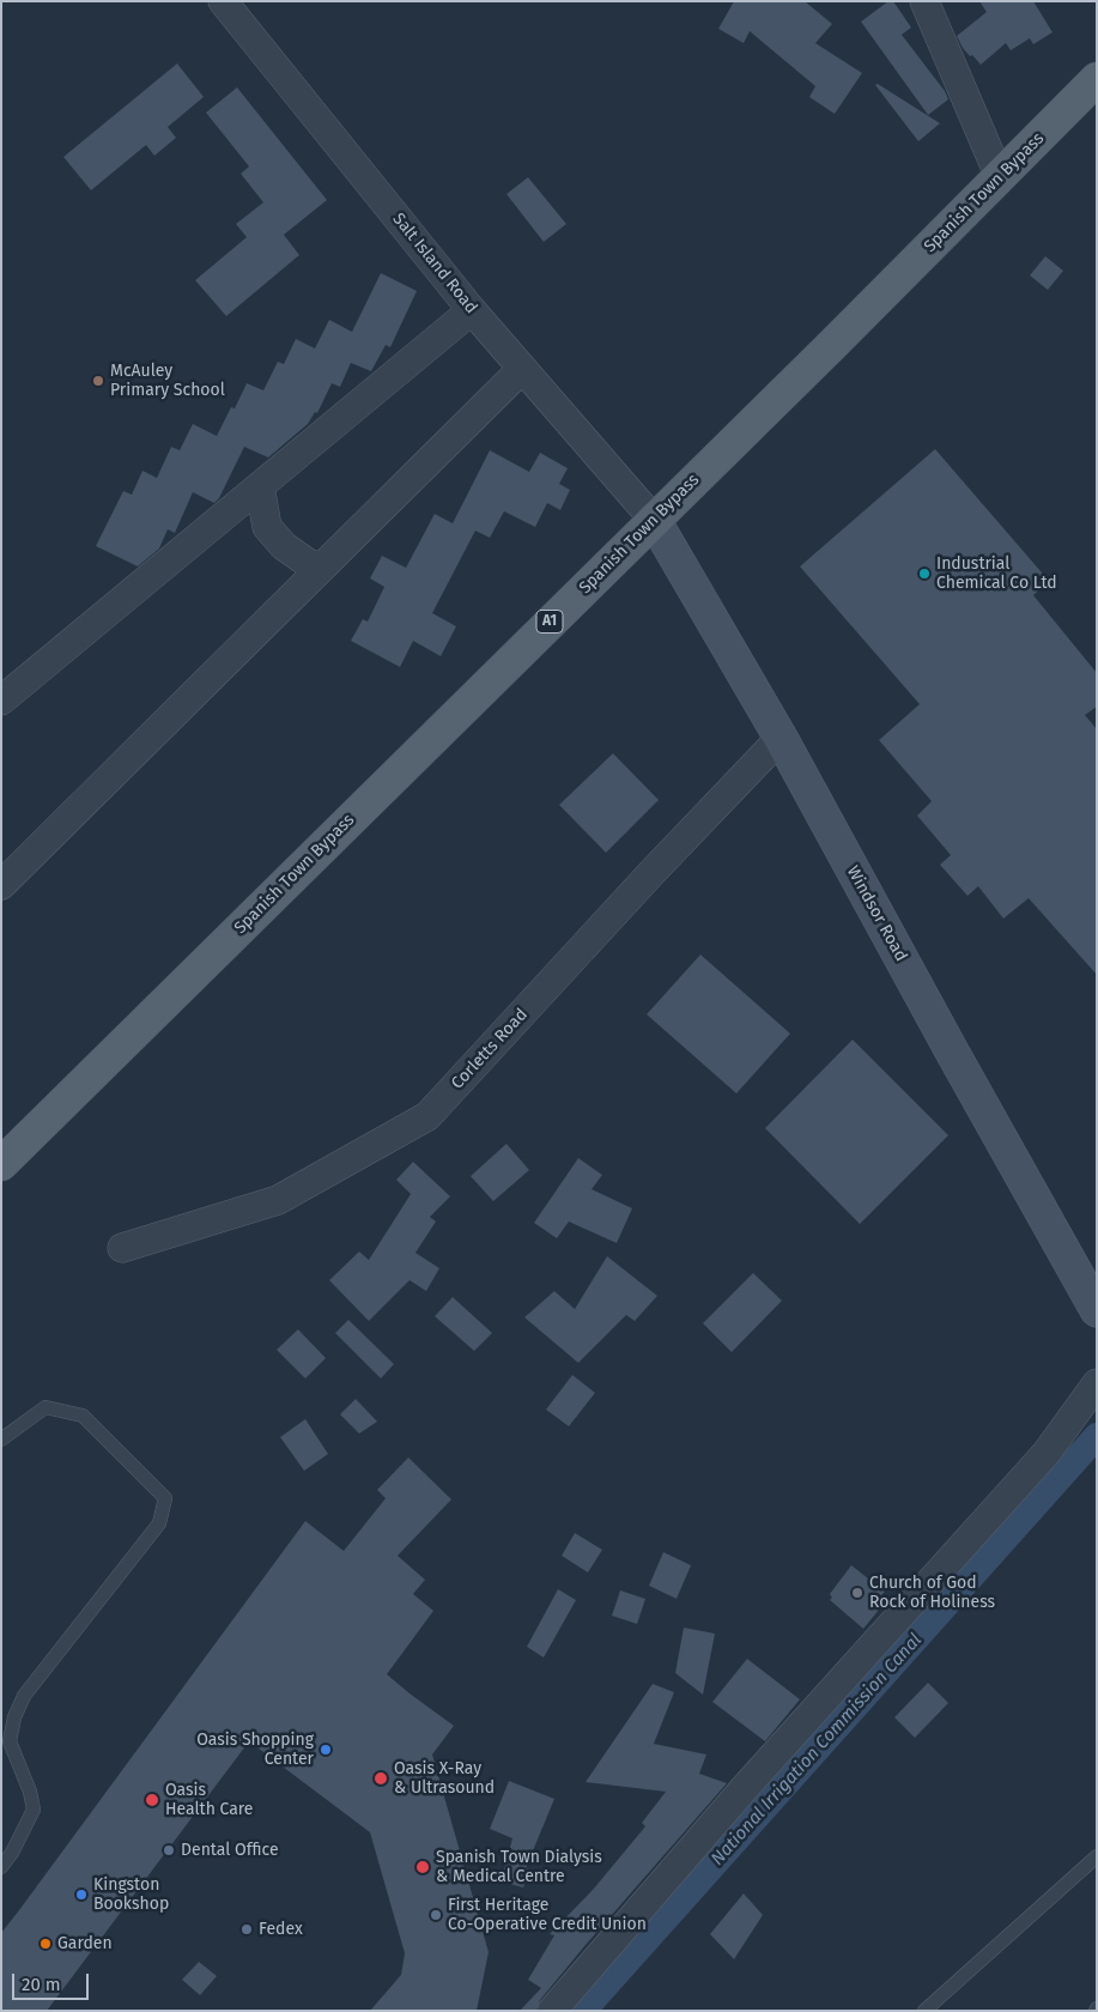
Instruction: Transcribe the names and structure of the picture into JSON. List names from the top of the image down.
{
  "streets": {
    "main road": ["Spanish Town Bypass", "A1", "Windsor Road"],
    "street": ["Salt Island Road", "Corletts Road"]
  },
  "crossings": [
    ["Spanish Town Bypass", "Salt Island Road"],
    ["Spanish Town Bypass", "Windsor Road"],
    ["Salt Island Road", "Windsor Road"],
    ["Windsor Road", "Corletts Road"]
  ],
  "water": ["National Irrigation Commission Canal"],
  "places": [
    "McAuley Primary School",
    "Industrial Chemical Co Ltd",
    "Church of God Rock of Holiness",
    "Oasis Shopping Center",
    "Oasis X-Ray & Ultrasound",
    "Oasis Health Care",
    "Dental Office",
    "Spanish Town Dialysis & Medical Centre",
    "Kingston Bookshop",
    "First Heritage Co-Operative Credit Union",
    "Fedex",
    "Garden"
  ],
  "scale_bar": "20 m"
}
